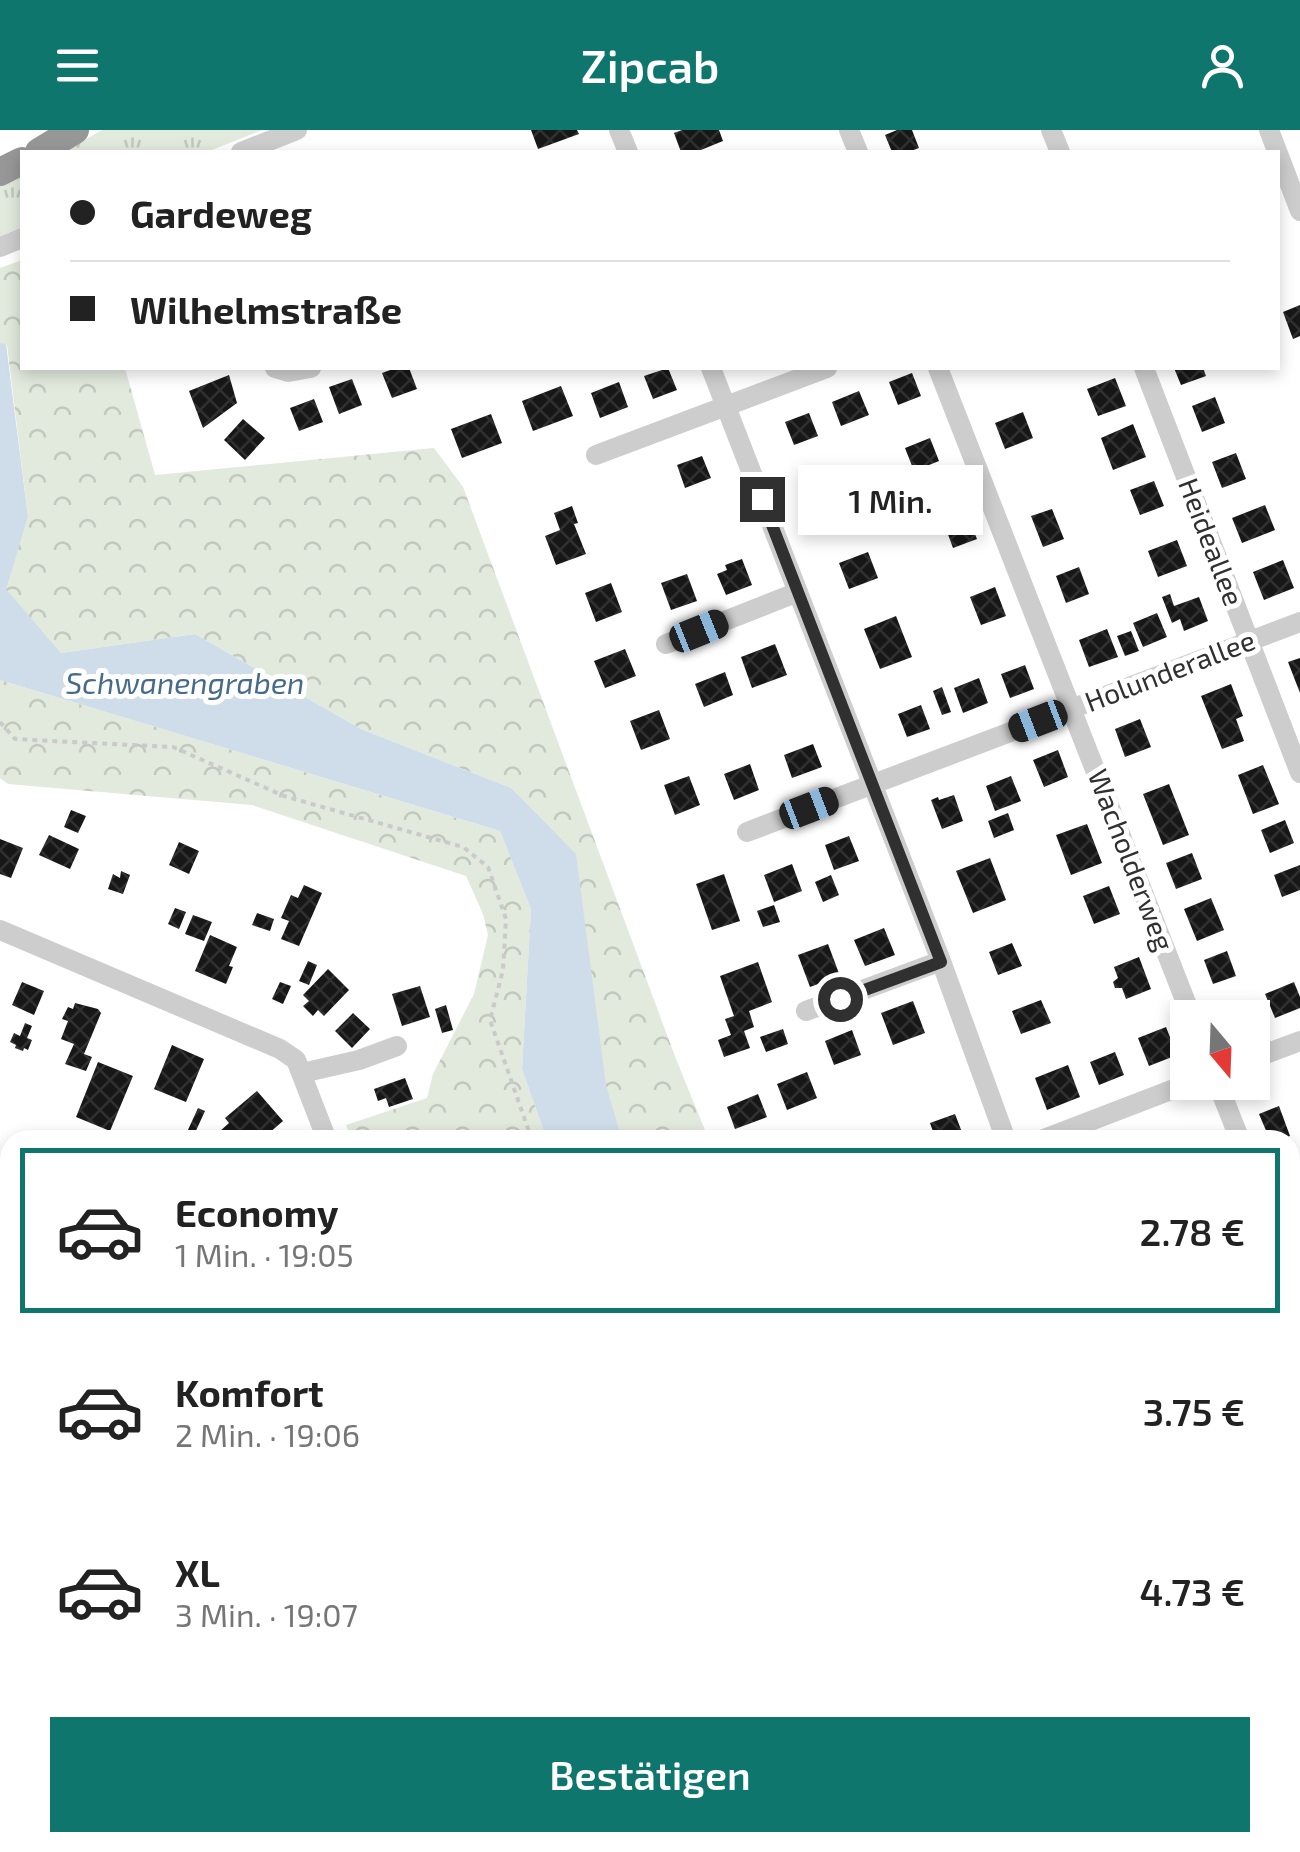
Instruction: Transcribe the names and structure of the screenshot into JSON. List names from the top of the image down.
{
  "streets": {
    "street": ["Heideallee", "Holunderallee", "Wacholderweg"]
  },
  "crossings": [
    ["Heideallee", "Holunderallee"],
    ["Holunderallee", "Wacholderweg"]
  ],
  "water": ["Schwanengraben"],
  "north": "bottom",
  "page": {
    "header": "Zipcab",
    "banner": ["Gardeweg", "Wilhelmstraße"],
    "bubble": "1 Min.",
    "list": [
      {
        "name": "Economy",
        "note": "1 Min. · 19:05",
        "value": "2.78 €"
      },
      {
        "name": "Komfort",
        "note": "2 Min. · 19:06",
        "value": "3.75 €"
      },
      {
        "name": "XL",
        "note": "3 Min. · 19:07",
        "value": "4.73 €"
      }
    ],
    "buttons": "Bestätigen"
  }
}
